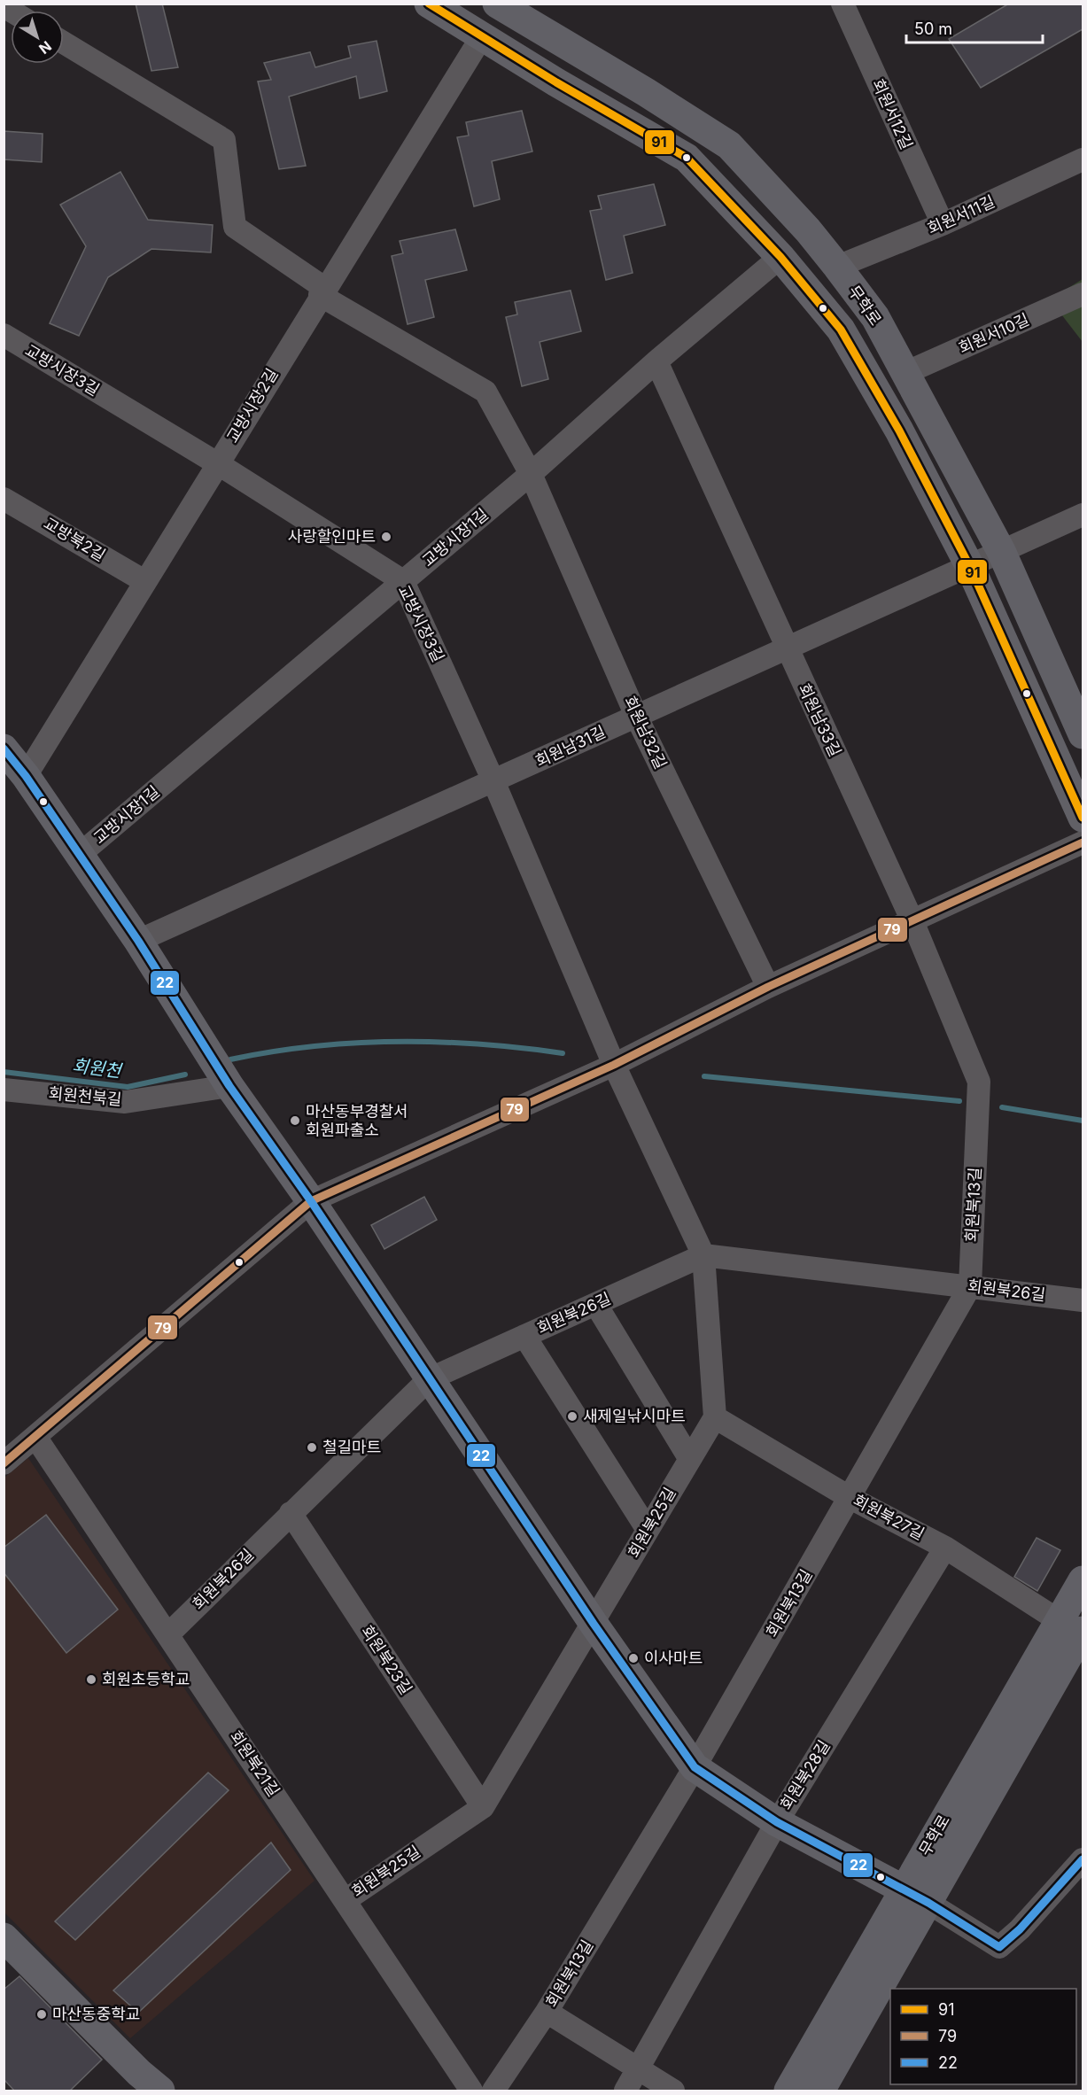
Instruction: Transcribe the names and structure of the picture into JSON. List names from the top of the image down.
{
  "streets": {
    "main road": ["무학로"],
    "street": [
      "회원서12길",
      "회원서11길",
      "회원서10길",
      "교방시장3길",
      "교방시장2길",
      "교방시장1길",
      "교방북2길",
      "회원남33길",
      "회원남32길",
      "회원남31길",
      "회원천북길",
      "회원북13길",
      "회원북26길",
      "회원북27길",
      "회원북25길",
      "회원북23길",
      "회원북21길",
      "회원북28길"
    ]
  },
  "crossings": [
    ["회원서12길", "회원서11길"],
    ["회원서11길", "무학로"],
    ["무학로", "회원서10길"],
    ["무학로", "교방시장2길"],
    ["무학로", "교방시장1길"],
    ["무학로", "회원남31길"],
    ["무학로", "회원북27길"],
    ["교방시장3길", "교방시장2길"],
    ["교방시장3길", "교방시장1길"],
    ["교방시장3길", "회원남31길"],
    ["교방시장2길", "교방북2길"],
    ["교방시장2길", "회원남32길"],
    ["교방시장1길", "회원남33길"],
    ["교방시장1길", "회원남32길"],
    ["회원남33길", "회원남31길"],
    ["회원남33길", "회원북13길"],
    ["회원남32길", "회원남31길"],
    ["회원북13길", "회원북26길"],
    ["회원북13길", "회원북27길"],
    ["회원북26길", "회원북23길"],
    ["회원북26길", "회원북21길"],
    ["회원북27길", "회원북25길"],
    ["회원북27길", "회원북28길"],
    ["회원북25길", "회원북23길"],
    ["회원북25길", "회원북21길"]
  ],
  "water": ["회원천"],
  "places": [
    "사랑할인마트",
    "마산동부경찰서 회원파출소",
    "새제일낚시마트",
    "철길마트",
    "이사마트",
    "회원초등학교",
    "마산동중학교"
  ],
  "lines": ["transit line 91", "transit line 22", "transit line 79"],
  "legend": ["91", "79", "22"],
  "scale_bar": "50 m",
  "north": "bottom right"
}
